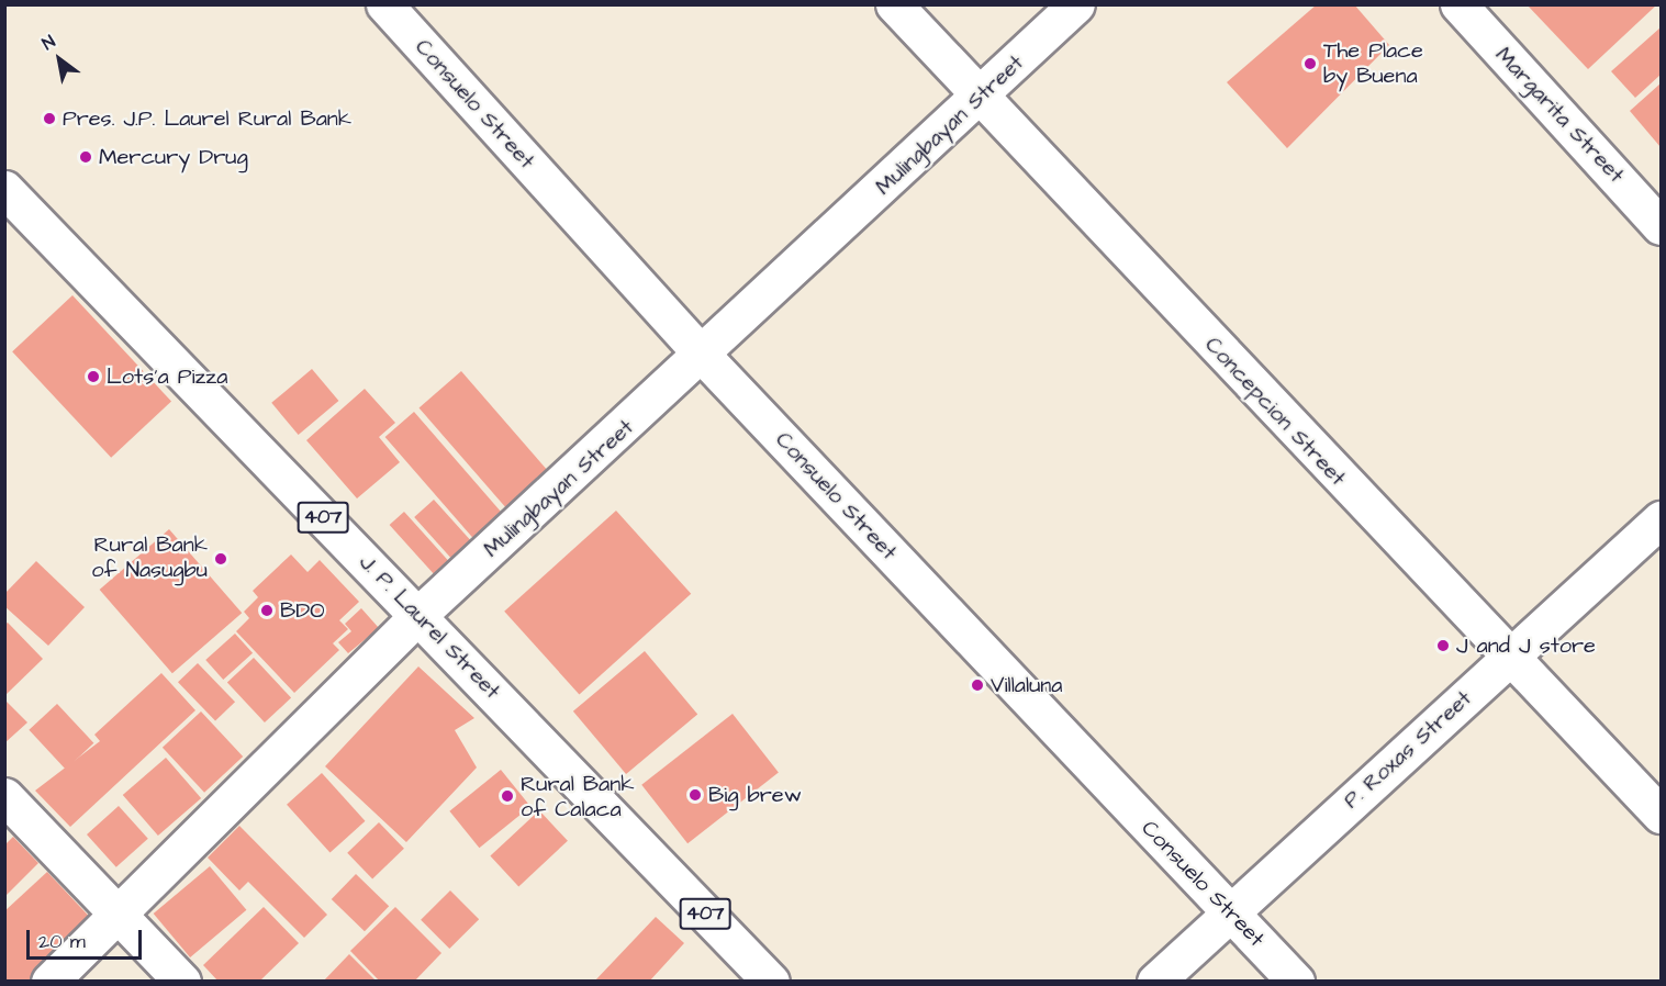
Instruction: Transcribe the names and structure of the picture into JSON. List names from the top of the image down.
{
  "streets": {
    "street": [
      "Consuelo Street",
      "Margarita Street",
      "Mulingbayan Street",
      "Concepcion Street",
      "407",
      "J. P. Laurel Street",
      "P. Roxas Street"
    ]
  },
  "crossings": [
    ["Consuelo Street", "Mulingbayan Street"],
    ["Consuelo Street", "P. Roxas Street"],
    ["Mulingbayan Street", "Concepcion Street"],
    ["Mulingbayan Street", "J. P. Laurel Street"],
    ["Concepcion Street", "P. Roxas Street"]
  ],
  "places": [
    "The Place by Buena",
    "Pres. J.P. Laurel Rural Bank",
    "Mercury Drug",
    "Lots'a Pizza",
    "Rural Bank of Nasugbu",
    "BDO",
    "J and J store",
    "Villaluna",
    "Big brew",
    "Rural Bank of Calaca"
  ],
  "scale_bar": "20 m",
  "north": "top left"
}
